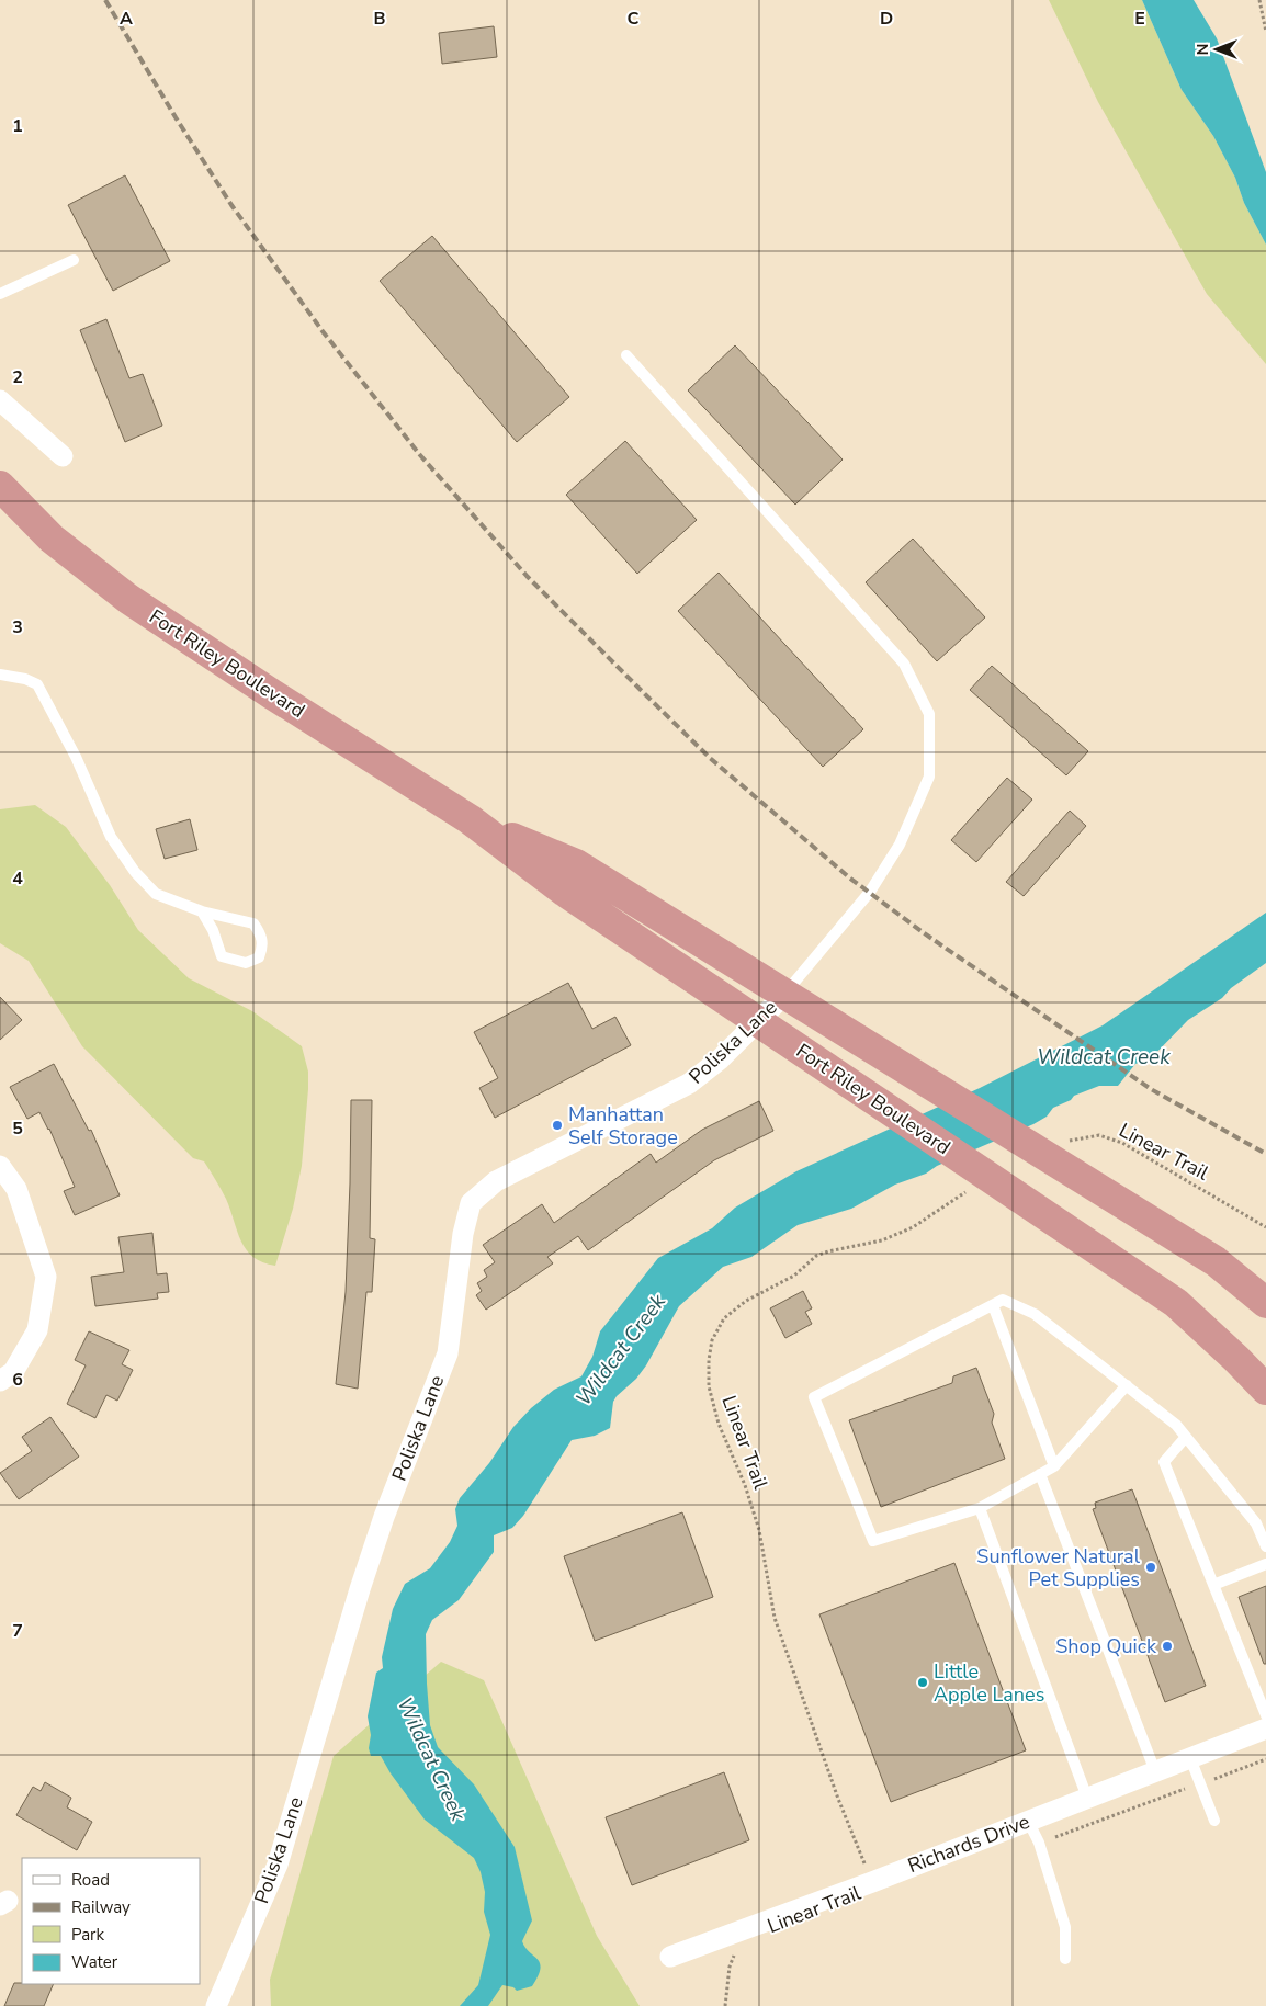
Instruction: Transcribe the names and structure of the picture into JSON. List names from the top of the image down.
{
  "streets": {
    "highway": ["Fort Riley Boulevard"],
    "street": ["Poliska Lane", "Richards Drive"],
    "path": ["Linear Trail"]
  },
  "crossings": [
    ["Fort Riley Boulevard", "Poliska Lane"],
    ["Fort Riley Boulevard", "Linear Trail"],
    ["Linear Trail", "Richards Drive"]
  ],
  "water": ["Wildcat Creek"],
  "places": [
    "Manhattan Self Storage",
    "Sunflower Natural Pet Supplies",
    "Shop Quick",
    "Little Apple Lanes"
  ],
  "legend": [
    "Road",
    "Railway",
    "Park",
    "Water"
  ],
  "north": "left",
  "grid": {
    "columns": [
      "A",
      "B",
      "C",
      "D",
      "E"
    ],
    "rows": [
      "1",
      "2",
      "3",
      "4",
      "5",
      "6",
      "7"
    ]
  }
}
